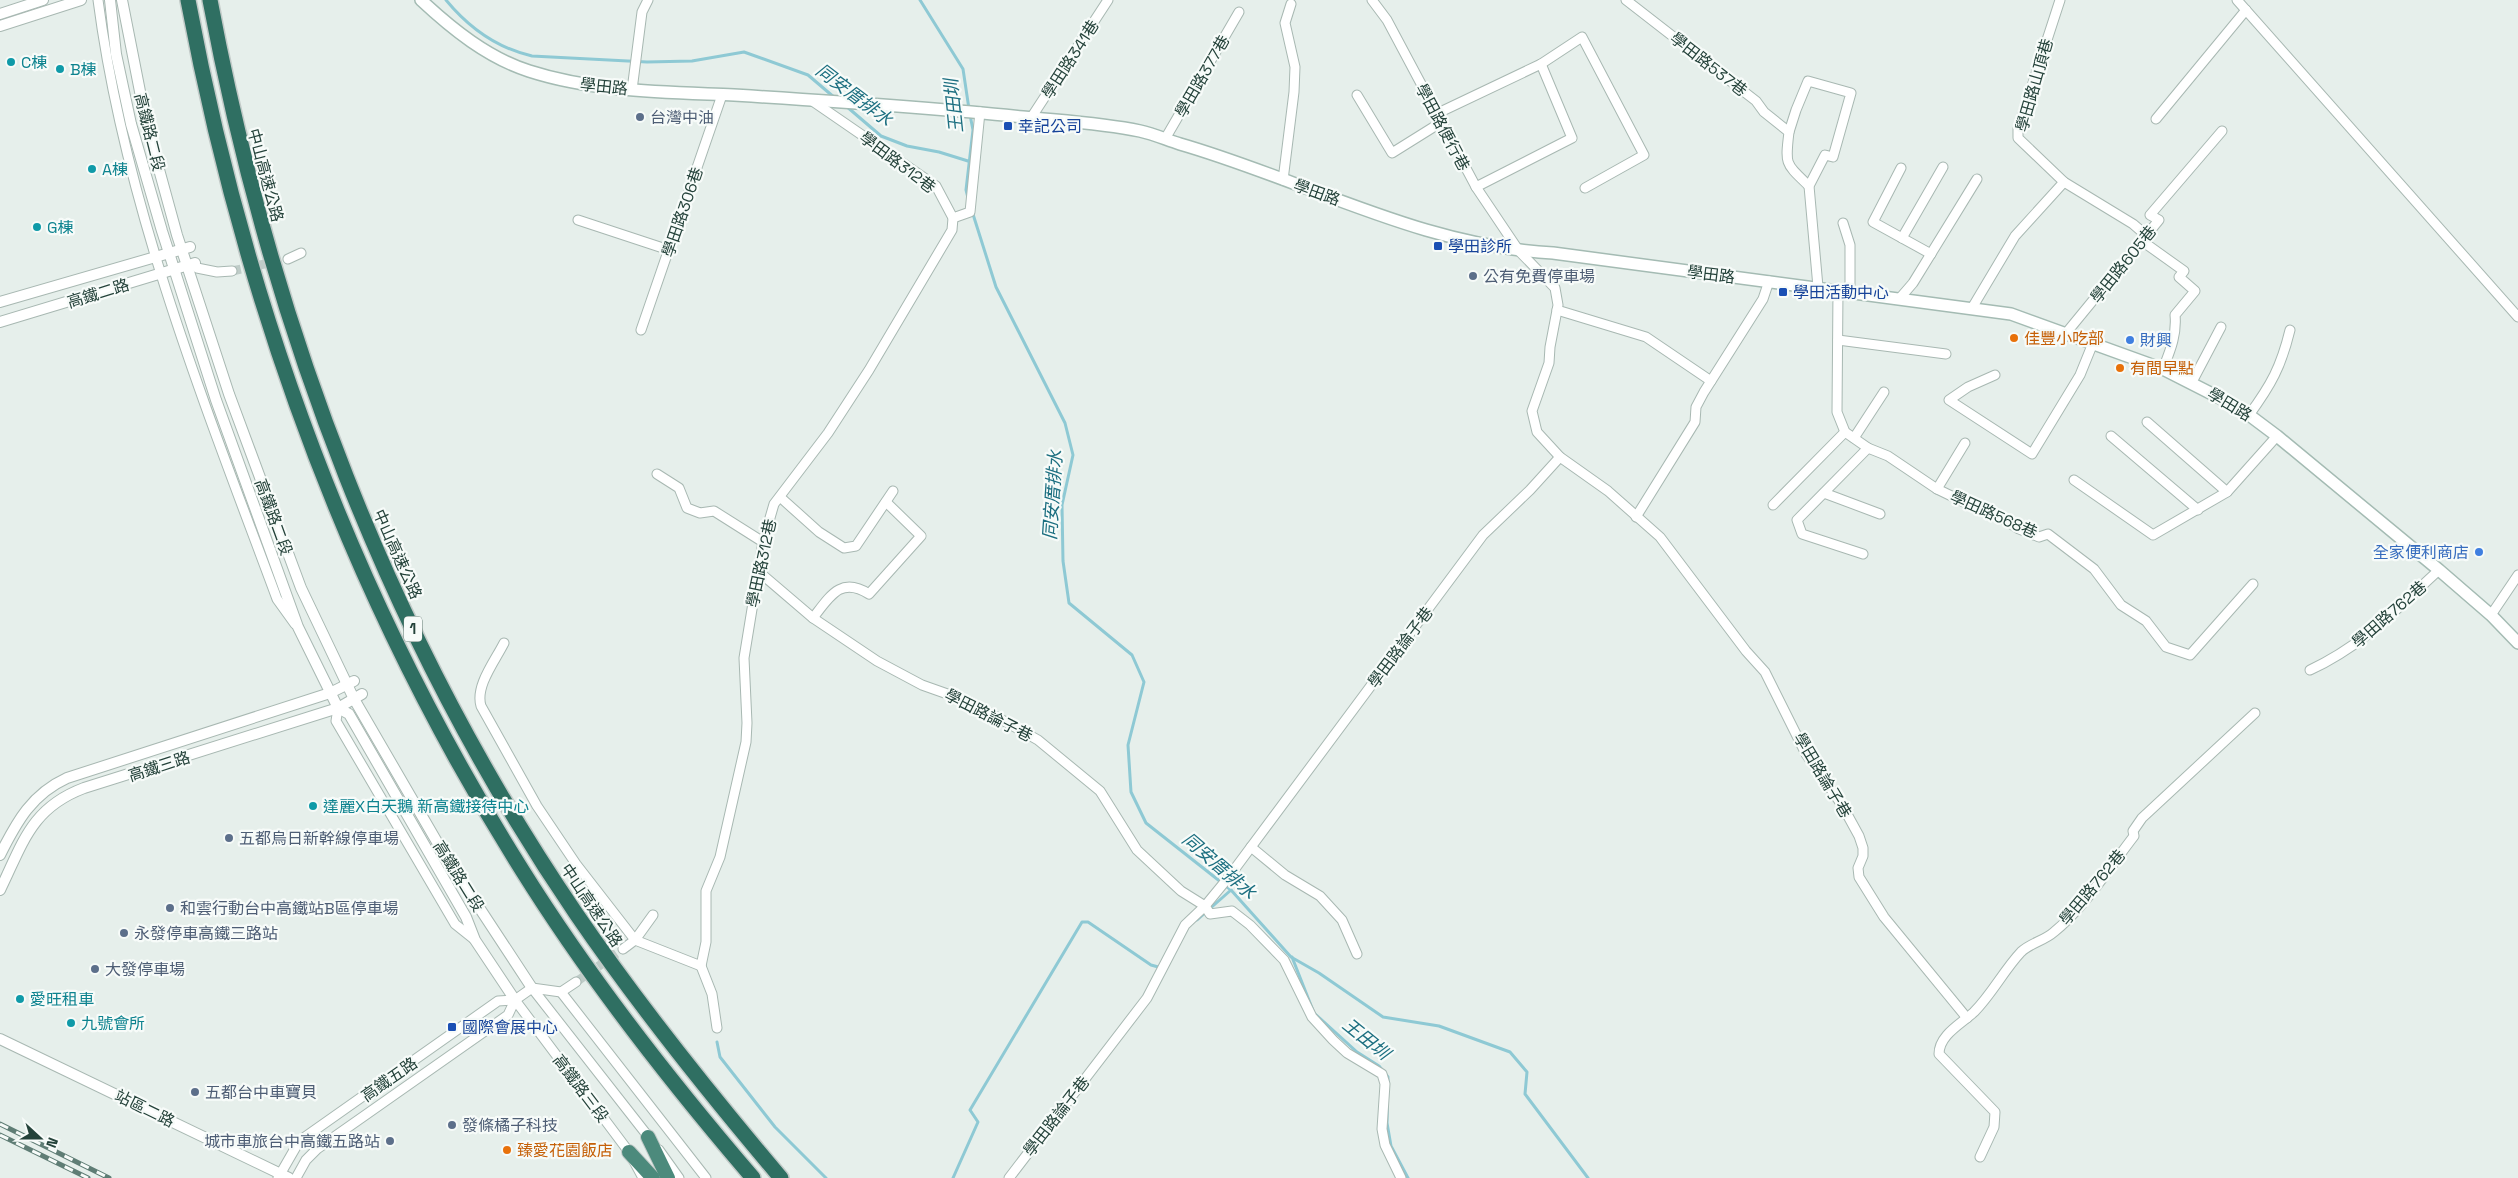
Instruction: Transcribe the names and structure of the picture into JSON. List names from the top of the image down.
{
  "streets": {
    "highway": ["中山高速公路", "1"],
    "main road": ["學田路"],
    "street": [
      "學田路341巷",
      "學田路537巷",
      "學田路377巷",
      "學田路山頂巷",
      "學田路便行巷",
      "高鐵路二段",
      "學田路312巷",
      "學田路306巷",
      "學田路605巷",
      "高鐵二路",
      "學田路568巷",
      "學田路762巷",
      "學田路論子巷",
      "高鐵三路",
      "高鐵五路",
      "高鐵路三段",
      "站區二路"
    ]
  },
  "crossings": [
    ["學田路341巷", "學田路"],
    ["學田路377巷", "學田路"],
    ["學田路山頂巷", "學田路"],
    ["學田路山頂巷", "學田路605巷"],
    ["學田路", "學田路便行巷"],
    ["學田路", "學田路312巷"],
    ["學田路", "學田路306巷"],
    ["學田路", "學田路605巷"],
    ["學田路", "學田路762巷"],
    ["學田路", "學田路論子巷"],
    ["學田路便行巷", "學田路論子巷"],
    ["高鐵路二段", "高鐵二路"],
    ["高鐵路二段", "高鐵三路"],
    ["高鐵路二段", "高鐵五路"],
    ["高鐵路二段", "高鐵路三段"],
    ["學田路312巷", "學田路論子巷"],
    ["學田路762巷", "學田路論子巷"],
    ["高鐵五路", "高鐵路三段"],
    ["高鐵五路", "站區二路"]
  ],
  "water": ["同安厝排水", "王田圳"],
  "places": {
    "other": [
      "C棟",
      "B棟",
      "台灣中油",
      "A棟",
      "G棟",
      "公有免費停車場",
      "佳豐小吃部",
      "財興",
      "有間早點",
      "全家便利商店",
      "達麗X白天鵝 新高鐵接待中心",
      "五都烏日新幹線停車場",
      "和雲行動台中高鐵站B區停車場",
      "永發停車高鐵三路站",
      "大發停車場",
      "愛旺租車",
      "九號會所",
      "五都台中車寶貝",
      "發條橘子科技",
      "城市車旅台中高鐵五路站",
      "臻愛花園飯店"
    ],
    "transit": [
      "幸記公司",
      "學田診所",
      "學田活動中心",
      "國際會展中心"
    ]
  },
  "north": "right"
}
